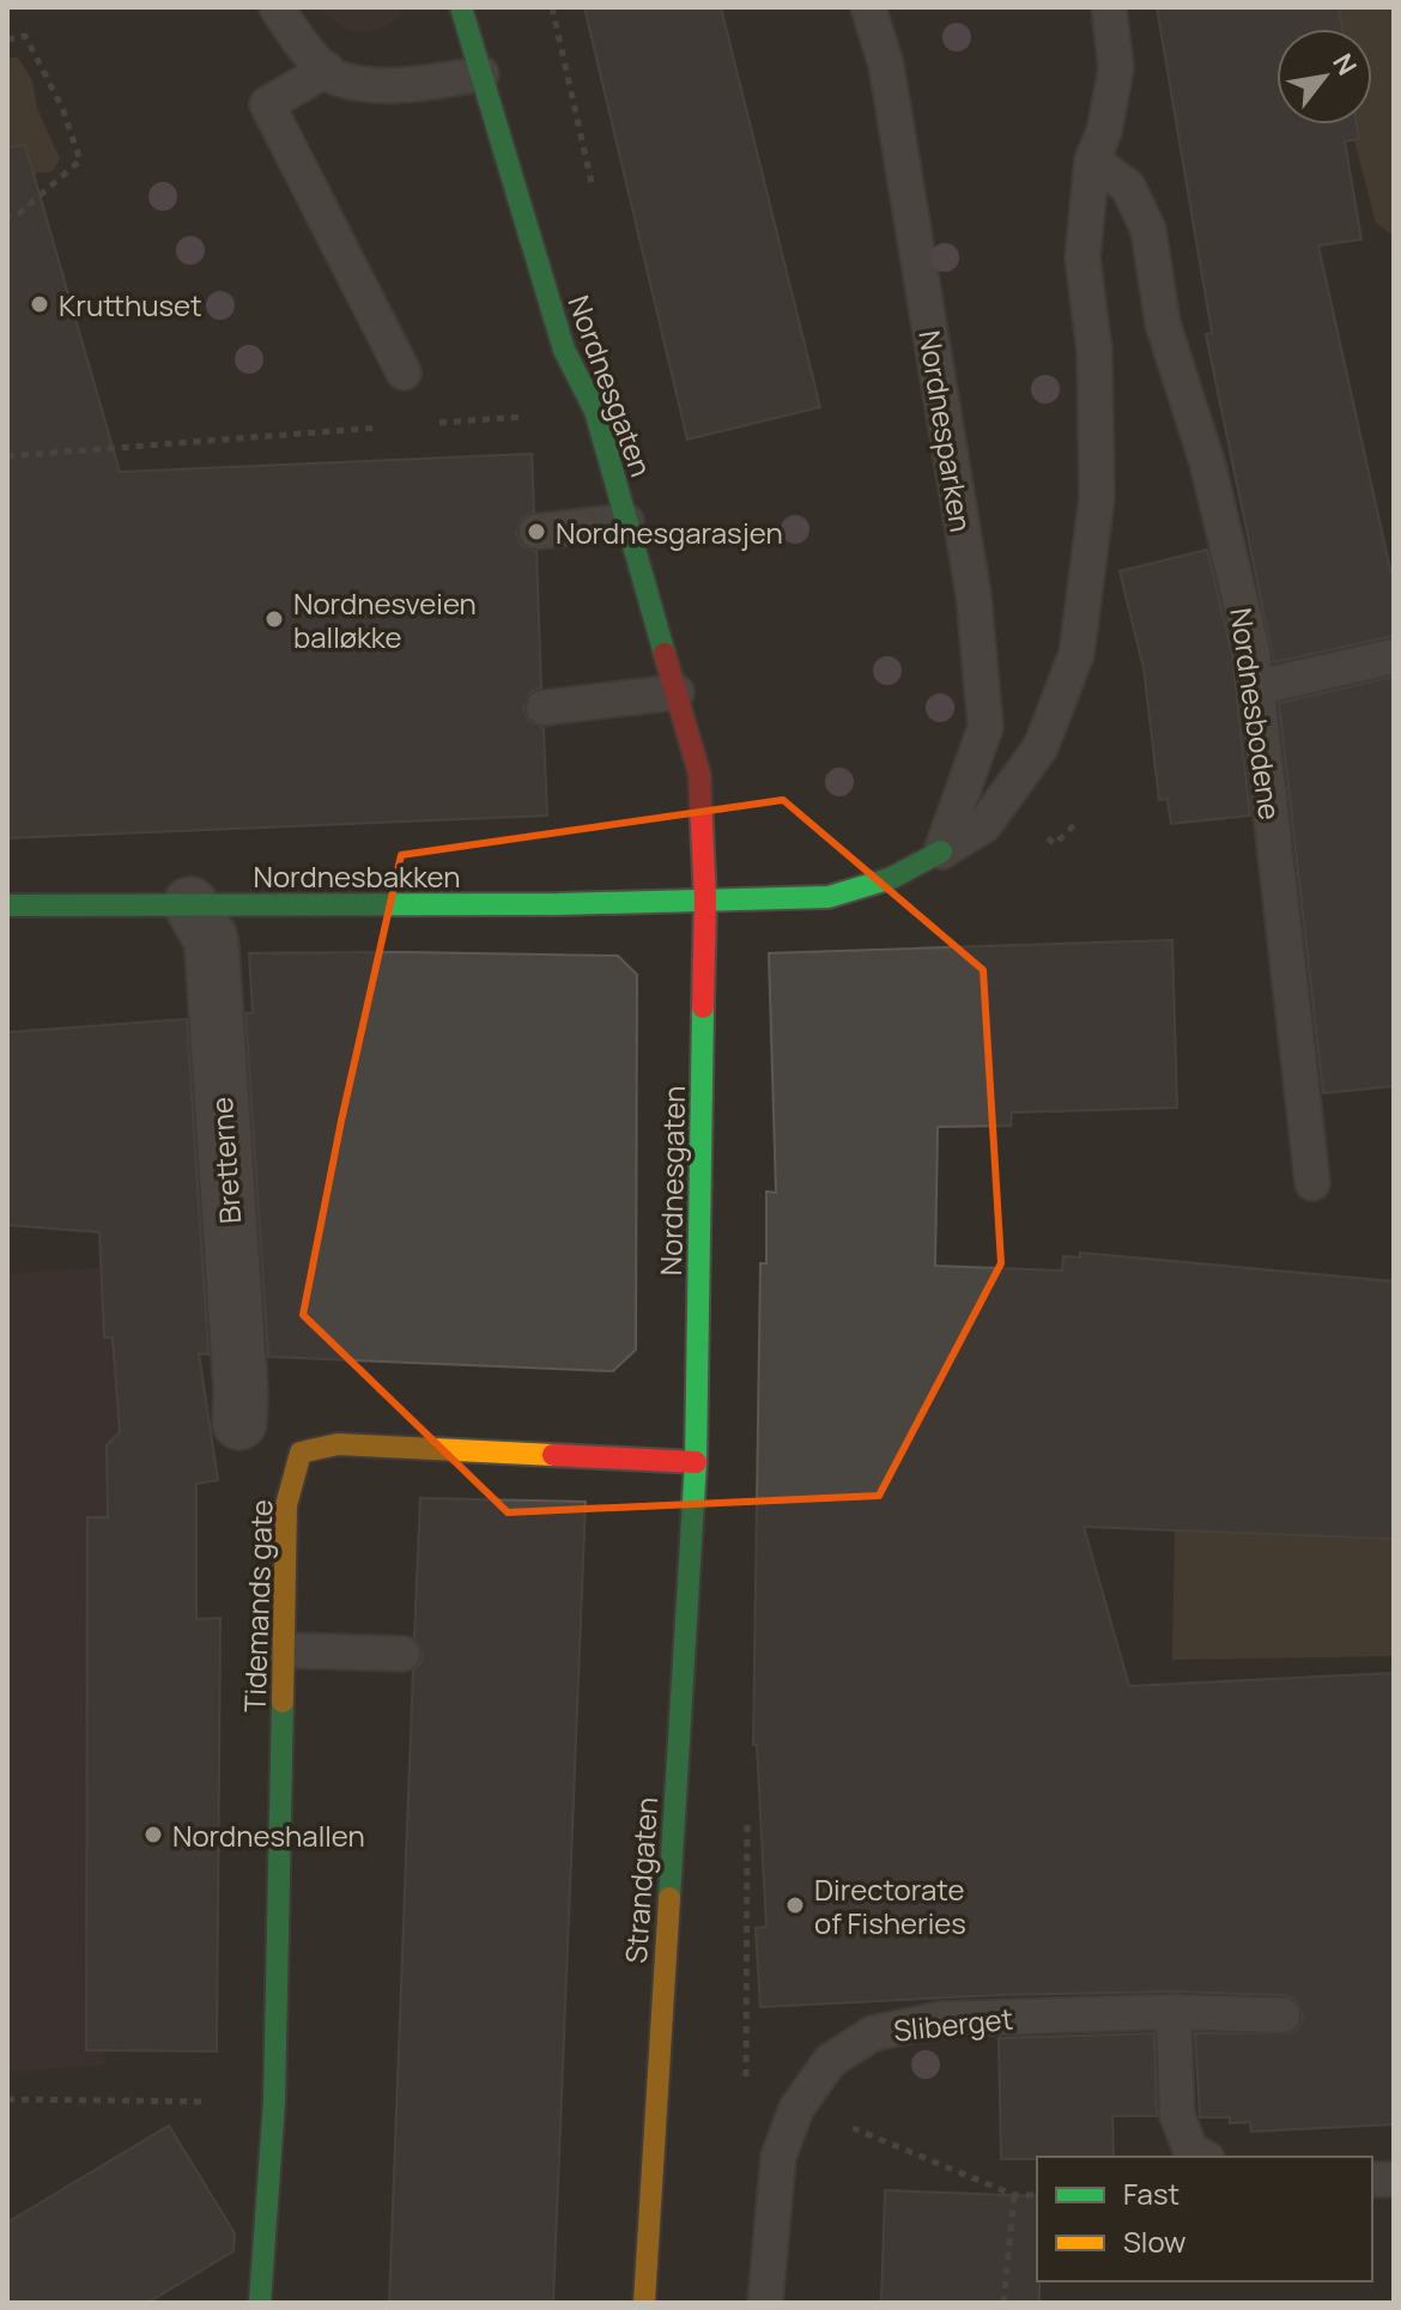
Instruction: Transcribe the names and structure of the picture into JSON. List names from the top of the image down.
{
  "streets": {
    "street": [
      "Nordnesgaten",
      "Nordnesbakken",
      "Bretterne",
      "Tidemands gate",
      "Strandgaten"
    ],
    "lane": ["Nordnesparken", "Nordnesbodene", "Sliberget"]
  },
  "crossings": [
    ["Nordnesgaten", "Nordnesbakken"],
    ["Nordnesgaten", "Tidemands gate"],
    ["Nordnesgaten", "Strandgaten"],
    ["Nordnesbakken", "Bretterne"],
    ["Tidemands gate", "Strandgaten"]
  ],
  "places": [
    "Krutthuset",
    "Nordnesgarasjen",
    "Nordnesveien balløkke",
    "Nordneshallen",
    "Directorate of Fisheries"
  ],
  "legend": ["Fast", "Slow"],
  "north": "top right"
}
